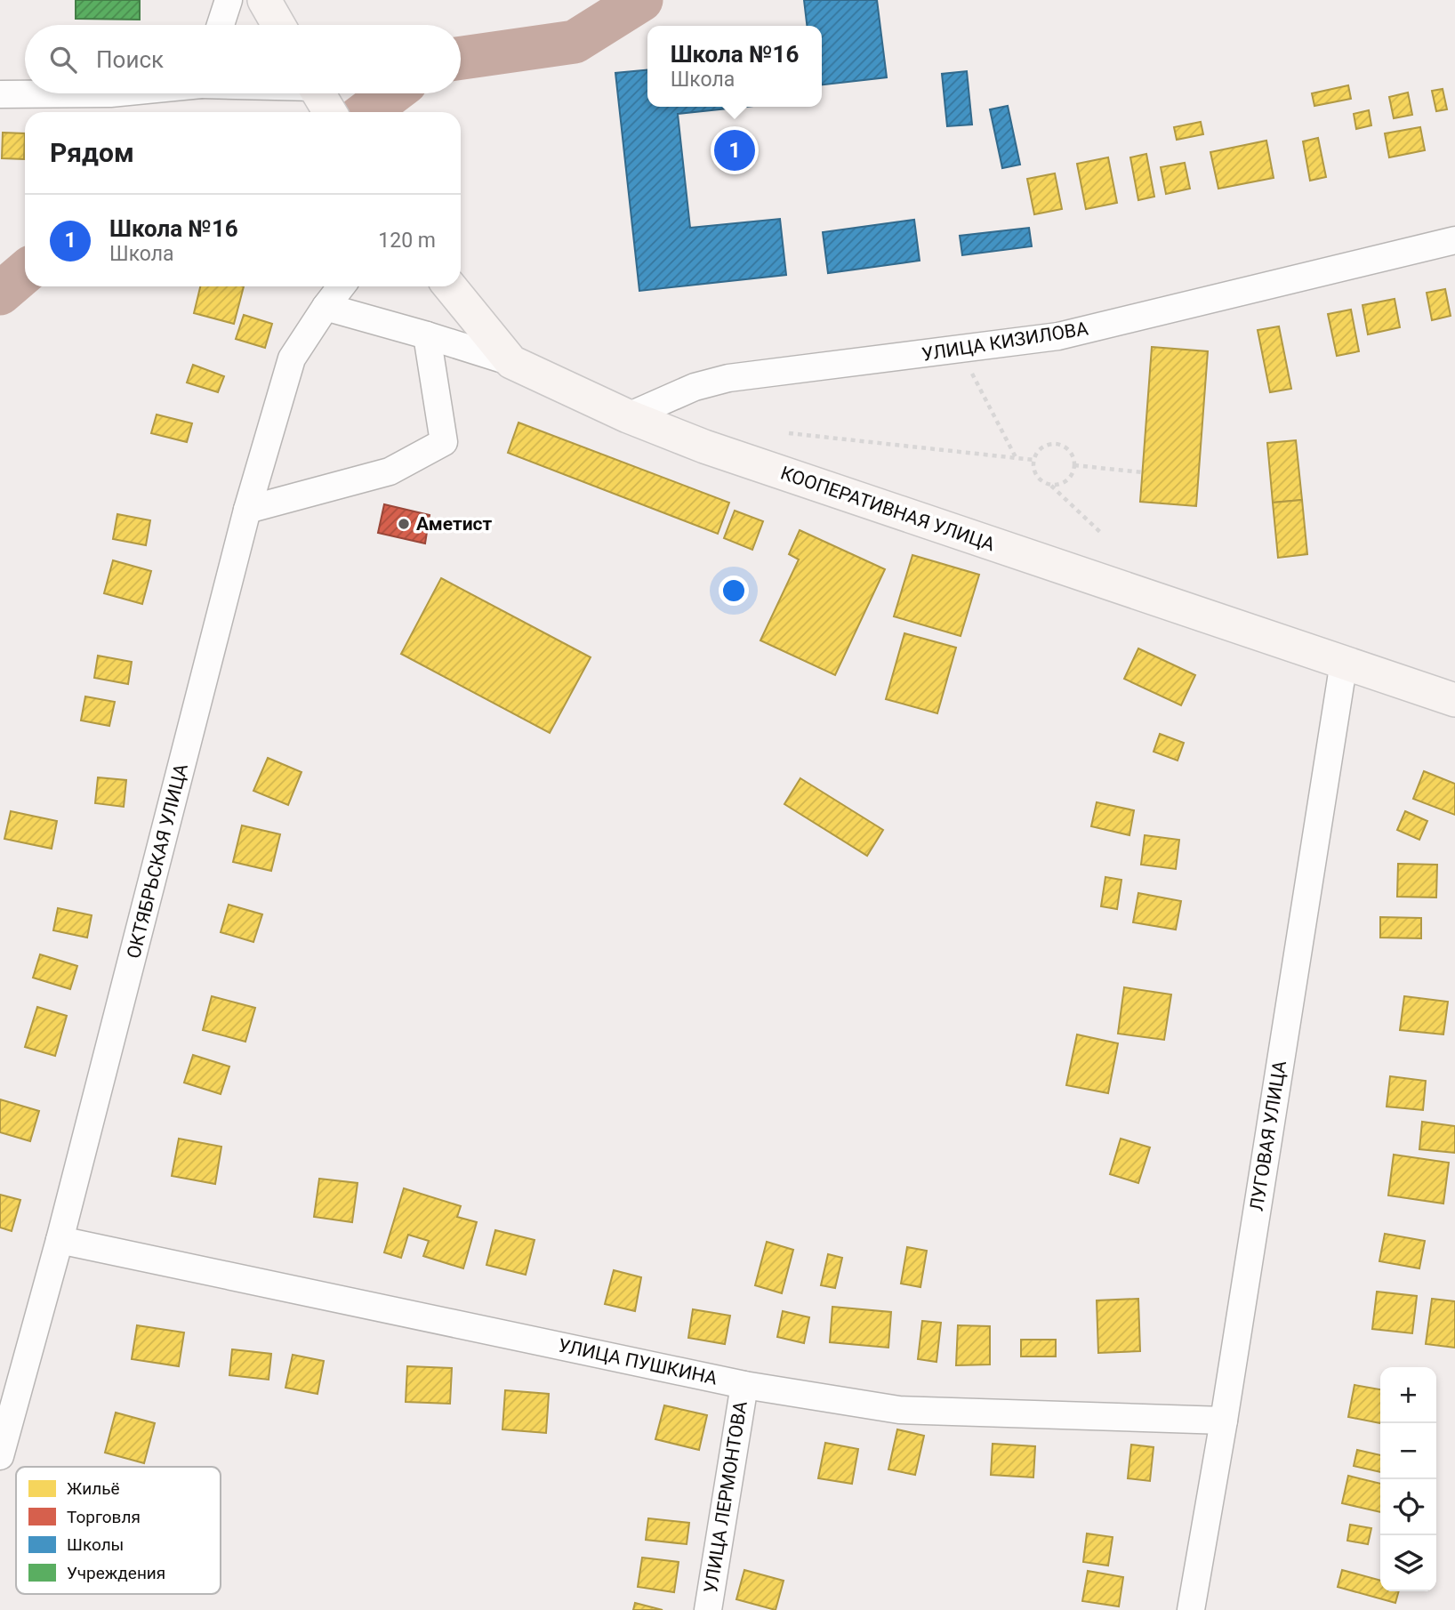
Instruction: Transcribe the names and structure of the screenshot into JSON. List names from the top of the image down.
{
  "streets": {
    "main road": ["КООПЕРАТИВНАЯ УЛИЦА"],
    "street": [
      "УЛИЦА КИЗИЛОВА",
      "ОКТЯБРЬСКАЯ УЛИЦА",
      "ЛУГОВАЯ УЛИЦА",
      "УЛИЦА ПУШКИНА",
      "УЛИЦА ЛЕРМОНТОВА"
    ]
  },
  "crossings": [
    ["УЛИЦА КИЗИЛОВА", "КООПЕРАТИВНАЯ УЛИЦА"],
    ["КООПЕРАТИВНАЯ УЛИЦА", "ОКТЯБРЬСКАЯ УЛИЦА"],
    ["КООПЕРАТИВНАЯ УЛИЦА", "ЛУГОВАЯ УЛИЦА"],
    ["ОКТЯБРЬСКАЯ УЛИЦА", "УЛИЦА ПУШКИНА"],
    ["ЛУГОВАЯ УЛИЦА", "УЛИЦА ПУШКИНА"],
    ["УЛИЦА ПУШКИНА", "УЛИЦА ЛЕРМОНТОВА"]
  ],
  "places": ["Аметист"],
  "legend": [
    "Жильё",
    "Торговля",
    "Школы",
    "Учреждения"
  ],
  "page": {
    "search": "Поиск",
    "popup": ["Школа №16", "Школа"],
    "heading": "Рядом",
    "pins": "1",
    "list": [
      {
        "mark": "1",
        "name": "Школа №16",
        "note": "Школа",
        "value": "120 m"
      }
    ],
    "map_buttons": ["+", "−"]
  }
}
